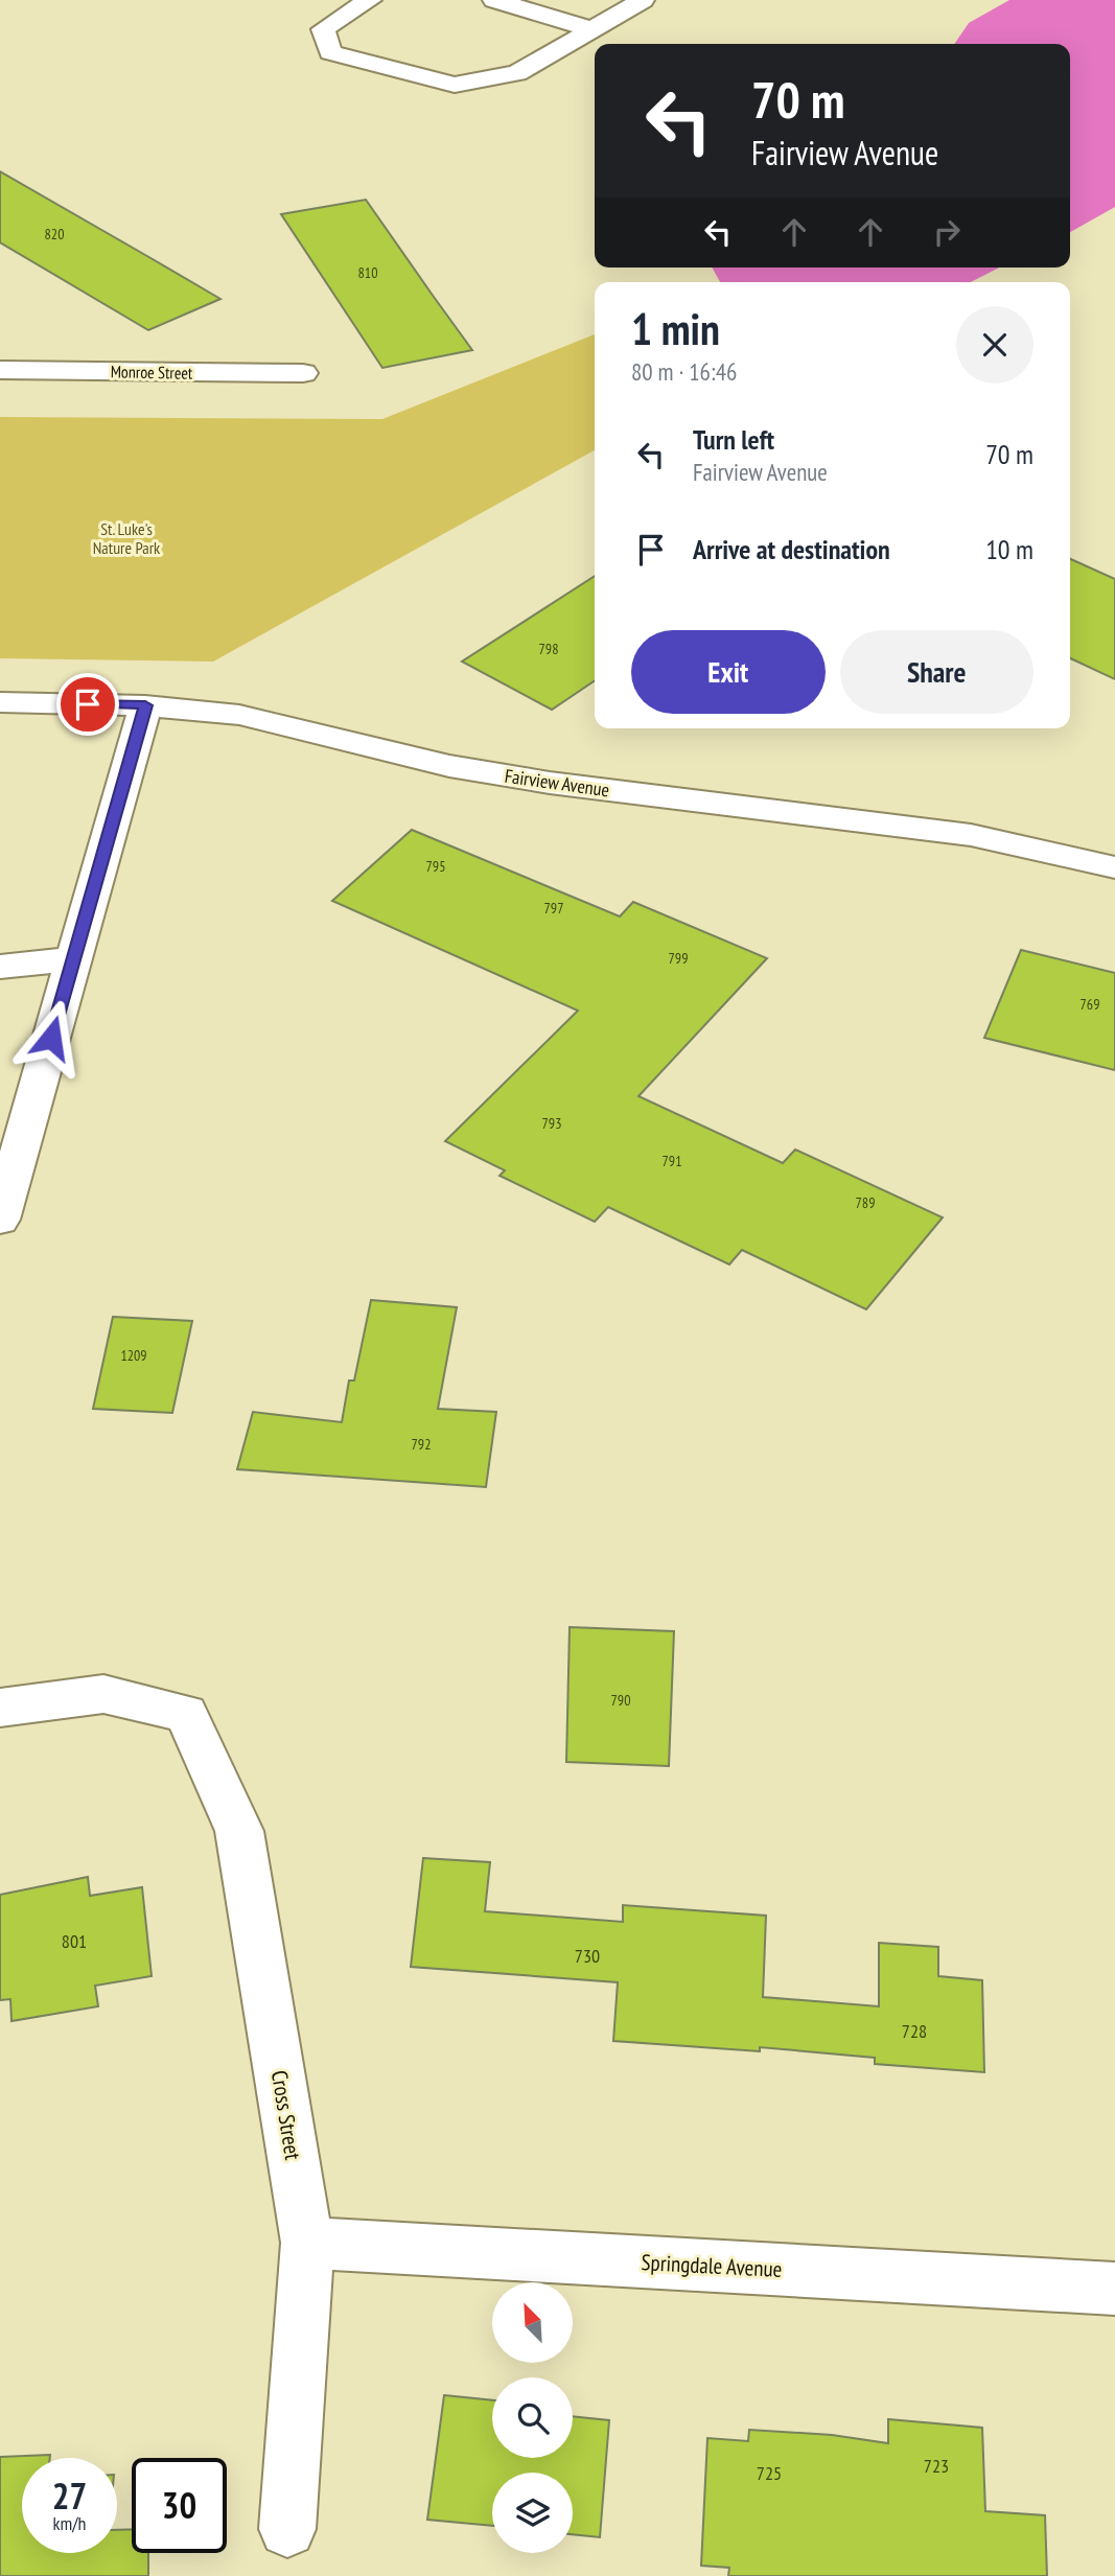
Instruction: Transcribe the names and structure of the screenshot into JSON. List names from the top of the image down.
{
  "streets": {
    "street": [
      "Monroe Street",
      "Fairview Avenue",
      "Cross Street",
      "Springdale Avenue"
    ]
  },
  "crossings": [
    ["Cross Street", "Springdale Avenue"]
  ],
  "parks": ["St. Luke's Nature Park"],
  "house_numbers": [
    "820",
    "810",
    "798",
    "795",
    "797",
    "799",
    "769",
    "793",
    "791",
    "789",
    "1209",
    "792",
    "790",
    "801",
    "730",
    "728",
    "723",
    "725"
  ],
  "north": "top left",
  "page": {
    "turn": ["70 m", "Fairview Avenue"],
    "heading": ["1 min", "80 m · 16:46"],
    "list": [
      {
        "name": "Turn left",
        "note": "Fairview Avenue",
        "value": "70 m"
      },
      {
        "name": "Arrive at destination",
        "value": "10 m"
      }
    ],
    "buttons": ["Exit", "Share"],
    "speed": "27 km/h",
    "limit": "30"
  }
}
